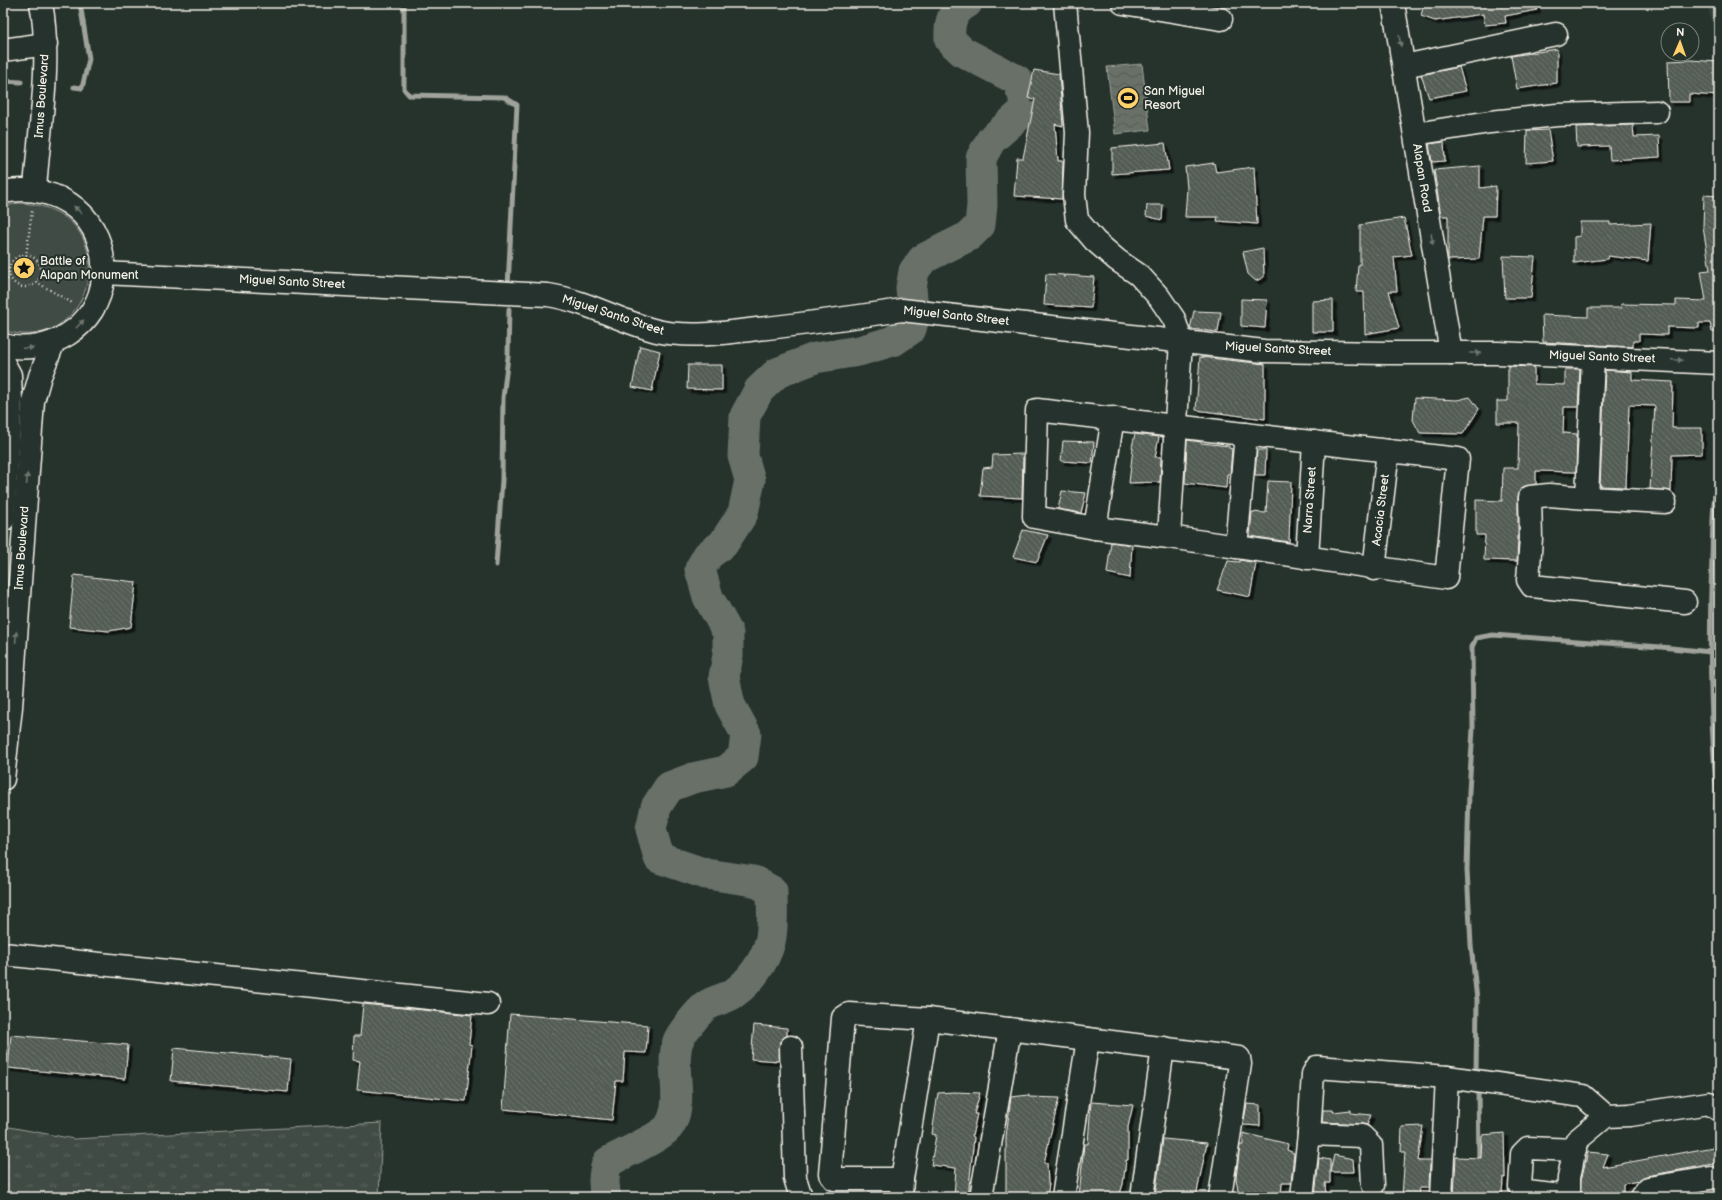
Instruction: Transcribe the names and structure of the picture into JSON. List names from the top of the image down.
{
  "streets": {
    "street": [
      "Imus Boulevard",
      "Alapan Road",
      "Miguel Santo Street",
      "Narra Street",
      "Acacia Street"
    ]
  },
  "crossings": [
    ["Alapan Road", "Miguel Santo Street"]
  ],
  "one_way": ["Alapan Road"],
  "places": {
    "sports": ["San Miguel Resort"],
    "place": ["Battle of Alapan Monument"]
  },
  "north": "top"
}
